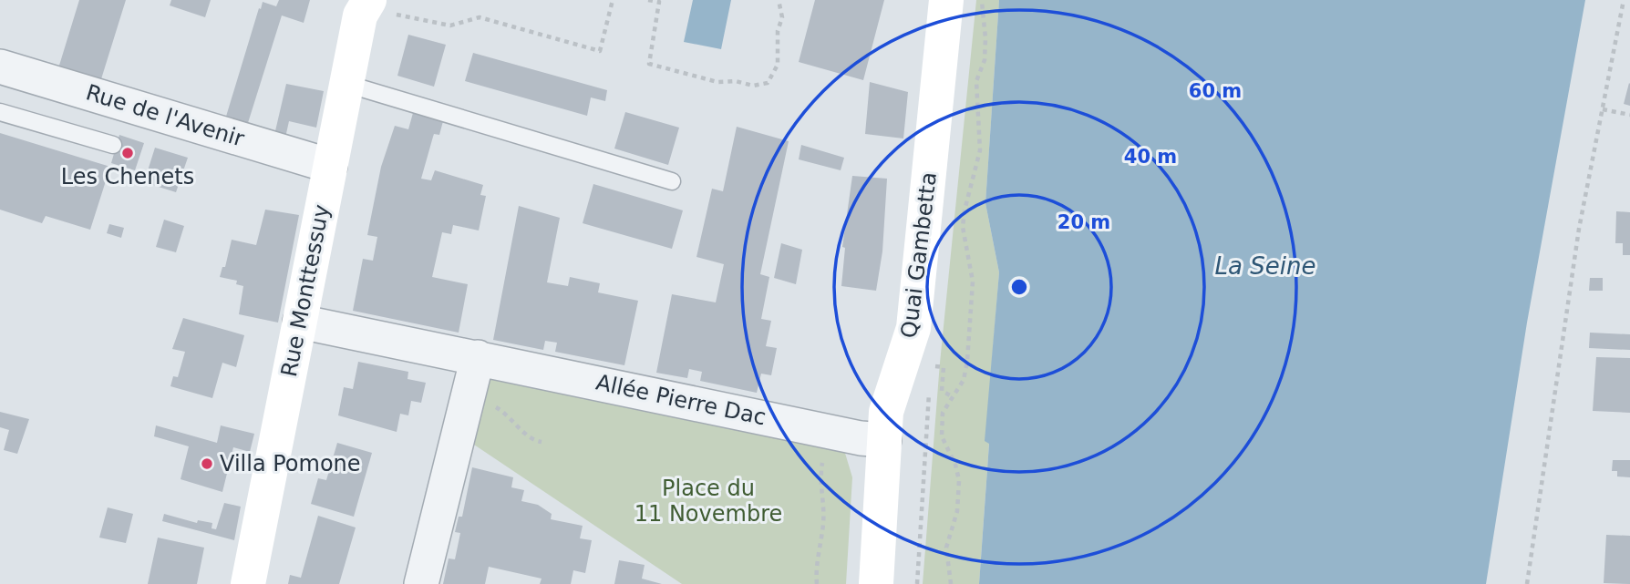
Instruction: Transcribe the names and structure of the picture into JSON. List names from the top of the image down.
{
  "streets": {
    "main road": ["Quai Gambetta", "Rue Monttessuy"],
    "street": ["Rue de l'Avenir", "Allée Pierre Dac"]
  },
  "crossings": [
    ["Rue de l'Avenir", "Rue Monttessuy"],
    ["Quai Gambetta", "Allée Pierre Dac"],
    ["Rue Monttessuy", "Allée Pierre Dac"]
  ],
  "water": ["La Seine"],
  "parks": ["Place du 11 Novembre"],
  "places": ["Les Chenets", "Villa Pomone"],
  "rings": ["60 m", "40 m", "20 m"]
}
